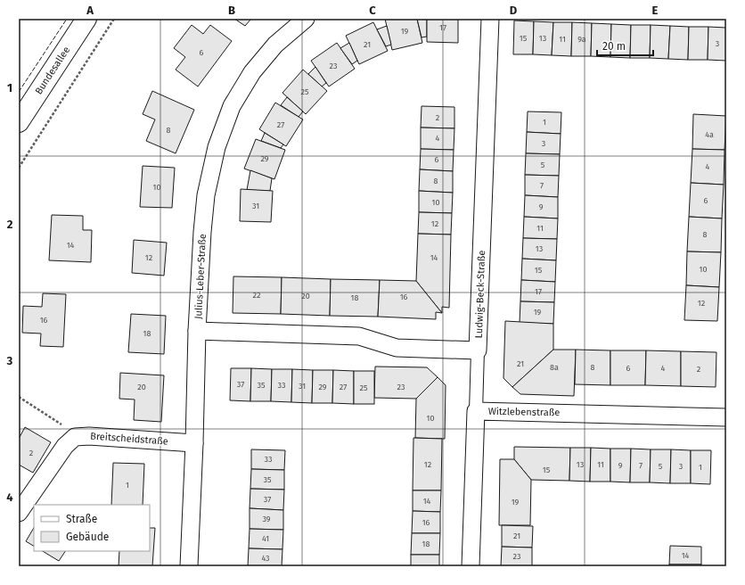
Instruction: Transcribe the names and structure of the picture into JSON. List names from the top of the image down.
{
  "streets": {
    "main road": ["Bundesallee"],
    "street": [
      "Julius-Leber-Straße",
      "Ludwig-Beck-Straße",
      "Witzlebenstraße",
      "Breitscheidstraße"
    ]
  },
  "crossings": [
    ["Julius-Leber-Straße", "Ludwig-Beck-Straße"],
    ["Julius-Leber-Straße", "Breitscheidstraße"]
  ],
  "house_numbers": [
    "17",
    "19",
    "15",
    "13",
    "11",
    "9a",
    "3",
    "21",
    "6",
    "23",
    "25",
    "2",
    "1",
    "27",
    "8",
    "4a",
    "4",
    "3",
    "29",
    "6",
    "5",
    "4",
    "8",
    "7",
    "10",
    "6",
    "10",
    "31",
    "9",
    "12",
    "11",
    "8",
    "14",
    "13",
    "12",
    "14",
    "10",
    "15",
    "17",
    "22",
    "20",
    "16",
    "18",
    "12",
    "19",
    "16",
    "18",
    "21",
    "8a",
    "8",
    "6",
    "4",
    "2",
    "37",
    "35",
    "33",
    "31",
    "20",
    "29",
    "27",
    "23",
    "25",
    "10",
    "2",
    "33",
    "12",
    "13",
    "11",
    "9",
    "7",
    "5",
    "3",
    "1",
    "15",
    "35",
    "1",
    "37",
    "14",
    "19",
    "39",
    "16",
    "21",
    "41",
    "18",
    "14",
    "23",
    "43"
  ],
  "legend": ["Straße", "Gebäude"],
  "scale_bar": "20 m",
  "grid": {
    "columns": [
      "A",
      "B",
      "C",
      "D",
      "E"
    ],
    "rows": [
      "1",
      "2",
      "3",
      "4"
    ]
  }
}
